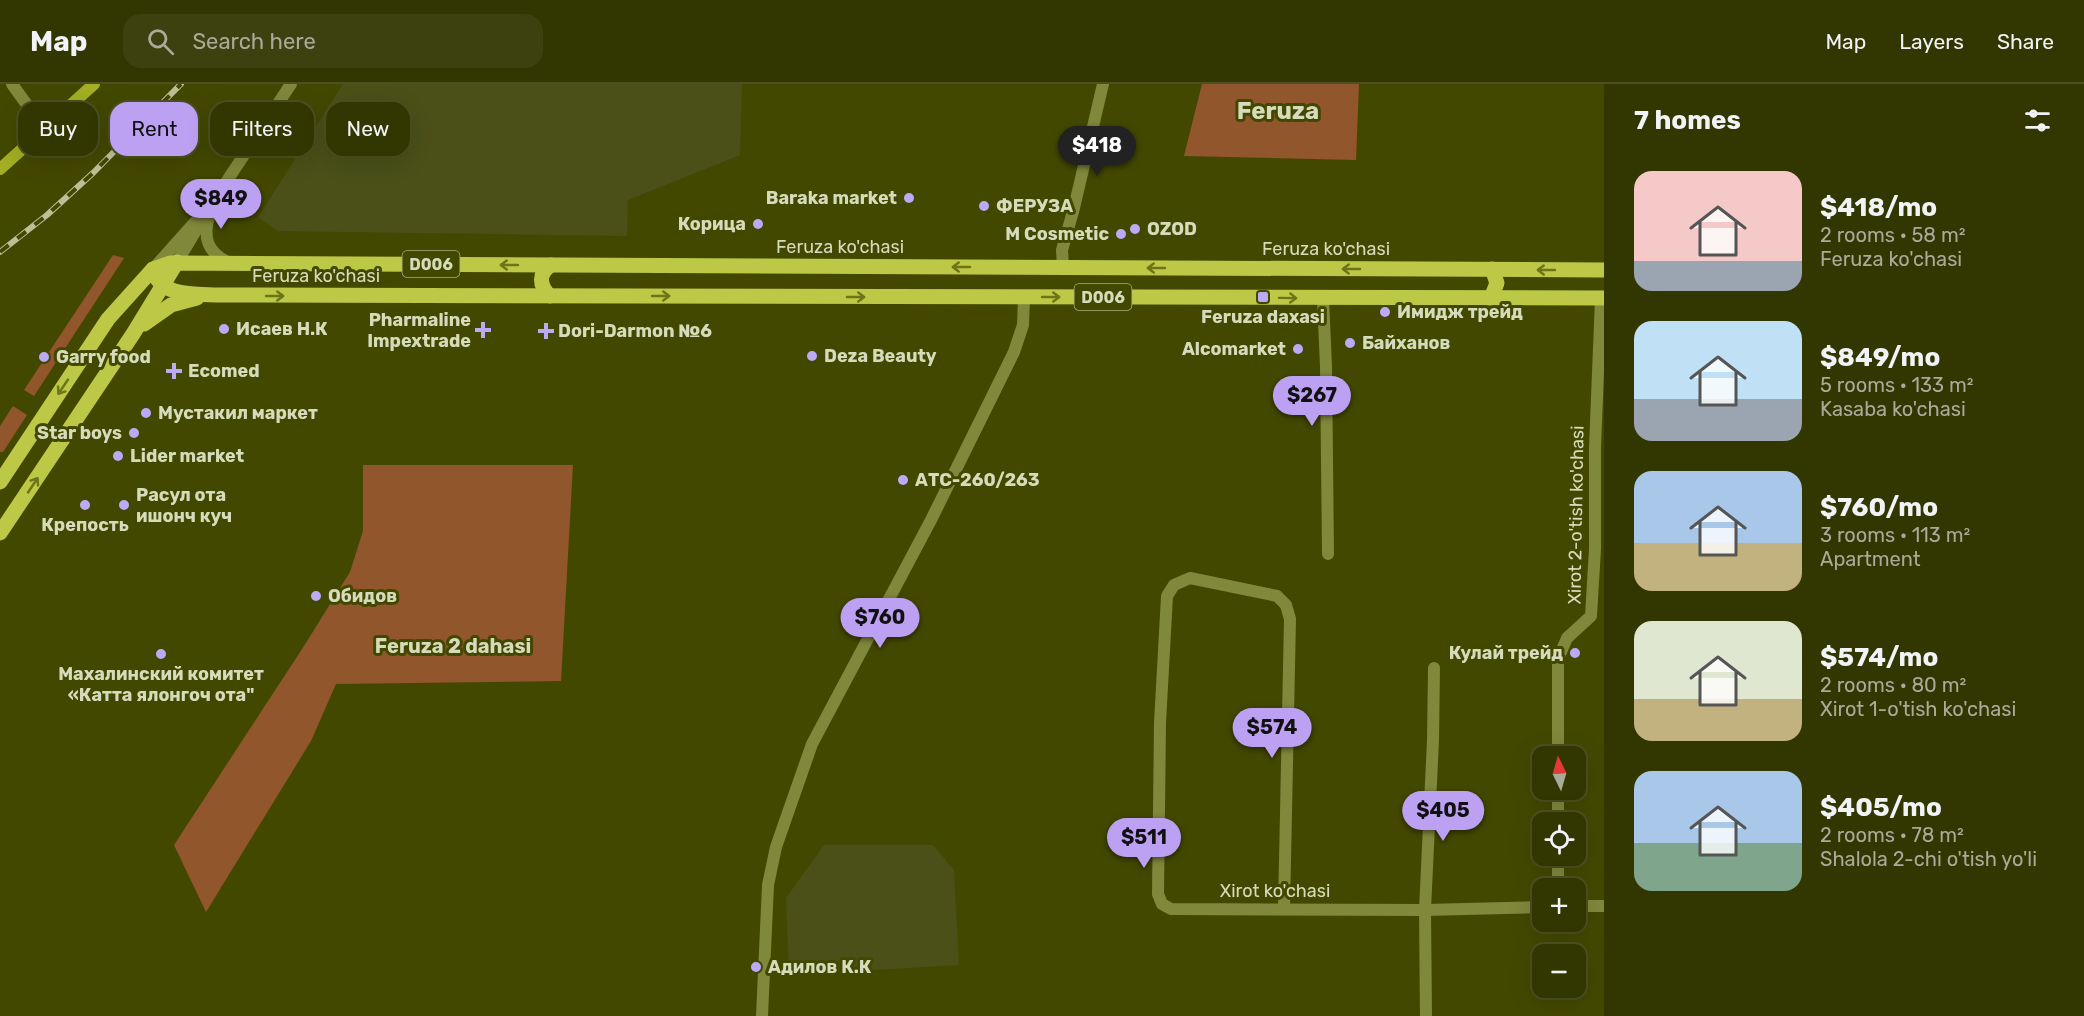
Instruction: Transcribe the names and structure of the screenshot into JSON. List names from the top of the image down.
{
  "streets": {
    "main road": ["Feruza ko'chasi", "D006"],
    "street": ["Xirot 2-o'tish ko'chasi", "Xirot ko'chasi"]
  },
  "crossings": [
    ["Feruza ko'chasi", "D006"],
    ["Feruza ko'chasi", "Xirot 2-o'tish ko'chasi"]
  ],
  "districts": ["Feruza", "Feruza 2 dahasi"],
  "places": {
    "other": [
      "Baraka market",
      "ФЕРУЗА",
      "Корица",
      "OZOD",
      "M Cosmetic",
      "Имидж трейд",
      "Исаев Н.К",
      "Байханов",
      "Alcomarket",
      "Deza Beauty",
      "Garry food",
      "Мустакил маркет",
      "Star boys",
      "Lider market",
      "АТС-260/263",
      "Крепость",
      "Расул ота ишонч куч",
      "Обидов",
      "Кулай трейд",
      "Махалинский комитет «Катта ялонгоч ота\"",
      "Адилов К.К"
    ],
    "transit": ["Feruza daxasi"],
    "health": ["Pharmaline Impextrade", "Dori-Darmon №6", "Ecomed"]
  },
  "north": "top",
  "page": {
    "header": "Map",
    "search": "Search here",
    "nav": ["Map", "Layers", "Share"],
    "heading": "7 homes",
    "chip": [
      "Buy",
      "Rent",
      "Filters",
      "New"
    ],
    "price": [
      "$418",
      "$849",
      "$267",
      "$760",
      "$574",
      "$405",
      "$511"
    ],
    "list": [
      {
        "name": "$418/mo",
        "note": "2 rooms · 58 m² · Feruza ko'chasi"
      },
      {
        "name": "$849/mo",
        "note": "5 rooms · 133 m² · Kasaba ko'chasi"
      },
      {
        "name": "$760/mo",
        "note": "3 rooms · 113 m² · Apartment"
      },
      {
        "name": "$574/mo",
        "note": "2 rooms · 80 m² · Xirot 1-o'tish ko'chasi"
      },
      {
        "name": "$405/mo",
        "note": "2 rooms · 78 m² · Shalola 2-chi o'tish yo'li"
      }
    ],
    "map_buttons": ["+", "−"]
  }
}
